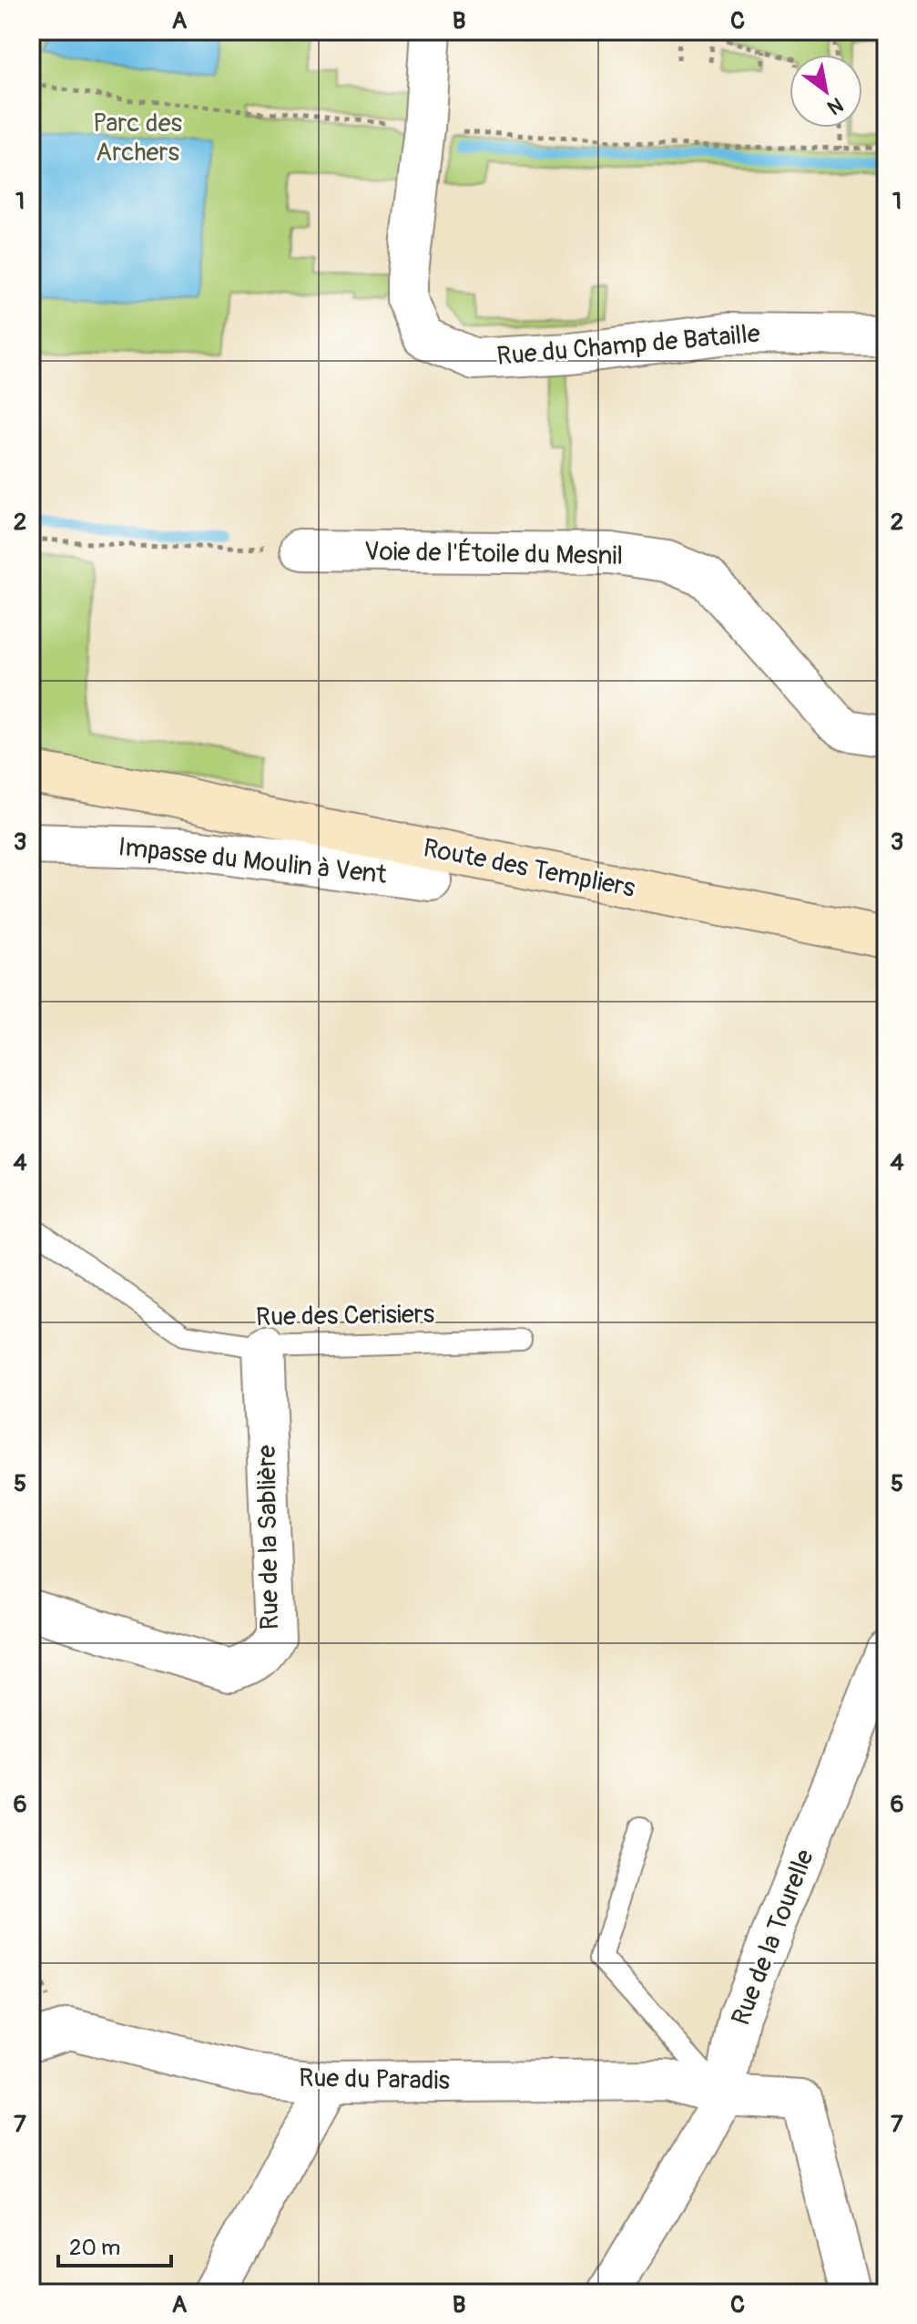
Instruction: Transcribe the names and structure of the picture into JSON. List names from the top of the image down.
{
  "streets": {
    "main road": ["Route des Templiers"],
    "street": [
      "Rue du Champ de Bataille",
      "Voie de l'Étoile du Mesnil",
      "Impasse du Moulin à Vent",
      "Rue de la Sablière",
      "Rue de la Tourelle",
      "Rue du Paradis"
    ],
    "lane": ["Rue des Cerisiers"]
  },
  "crossings": [
    ["Rue des Cerisiers", "Rue de la Sablière"],
    ["Rue de la Tourelle", "Rue du Paradis"]
  ],
  "parks": ["Parc des Archers"],
  "scale_bar": "20 m",
  "north": "bottom right",
  "grid": {
    "columns": ["A", "B", "C"],
    "rows": [
      "1",
      "2",
      "3",
      "4",
      "5",
      "6",
      "7"
    ]
  }
}
